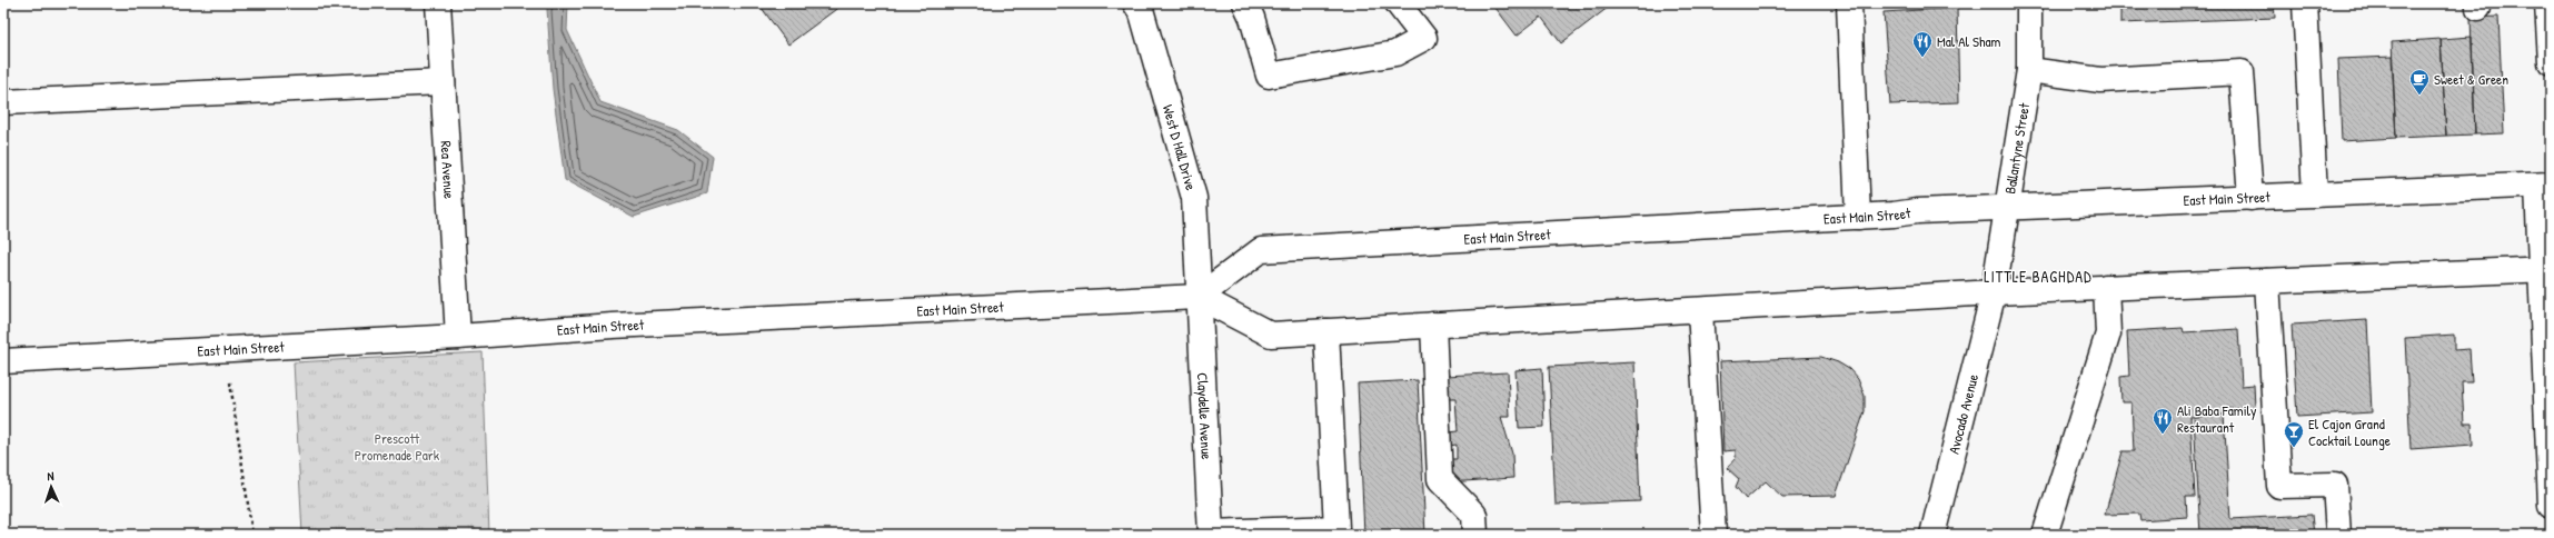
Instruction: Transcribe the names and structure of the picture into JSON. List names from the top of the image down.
{
  "streets": {
    "main road": [
      "West D Hall Drive",
      "Ballantyne Street",
      "Rea Avenue",
      "East Main Street",
      "Avocado Avenue",
      "Claydelle Avenue"
    ]
  },
  "crossings": [
    ["West D Hall Drive", "East Main Street"],
    ["West D Hall Drive", "Claydelle Avenue"],
    ["Ballantyne Street", "East Main Street"],
    ["Ballantyne Street", "Avocado Avenue"],
    ["Rea Avenue", "East Main Street"],
    ["East Main Street", "Claydelle Avenue"]
  ],
  "districts": ["LITTLE BAGHDAD"],
  "parks": ["Prescott Promenade Park"],
  "places": {
    "restaurant": ["Mal Al Sham", "Ali Baba Family Restaurant"],
    "cafe": ["Sweet & Green"],
    "bar": ["El Cajon Grand Cocktail Lounge"]
  },
  "north": "top"
}
